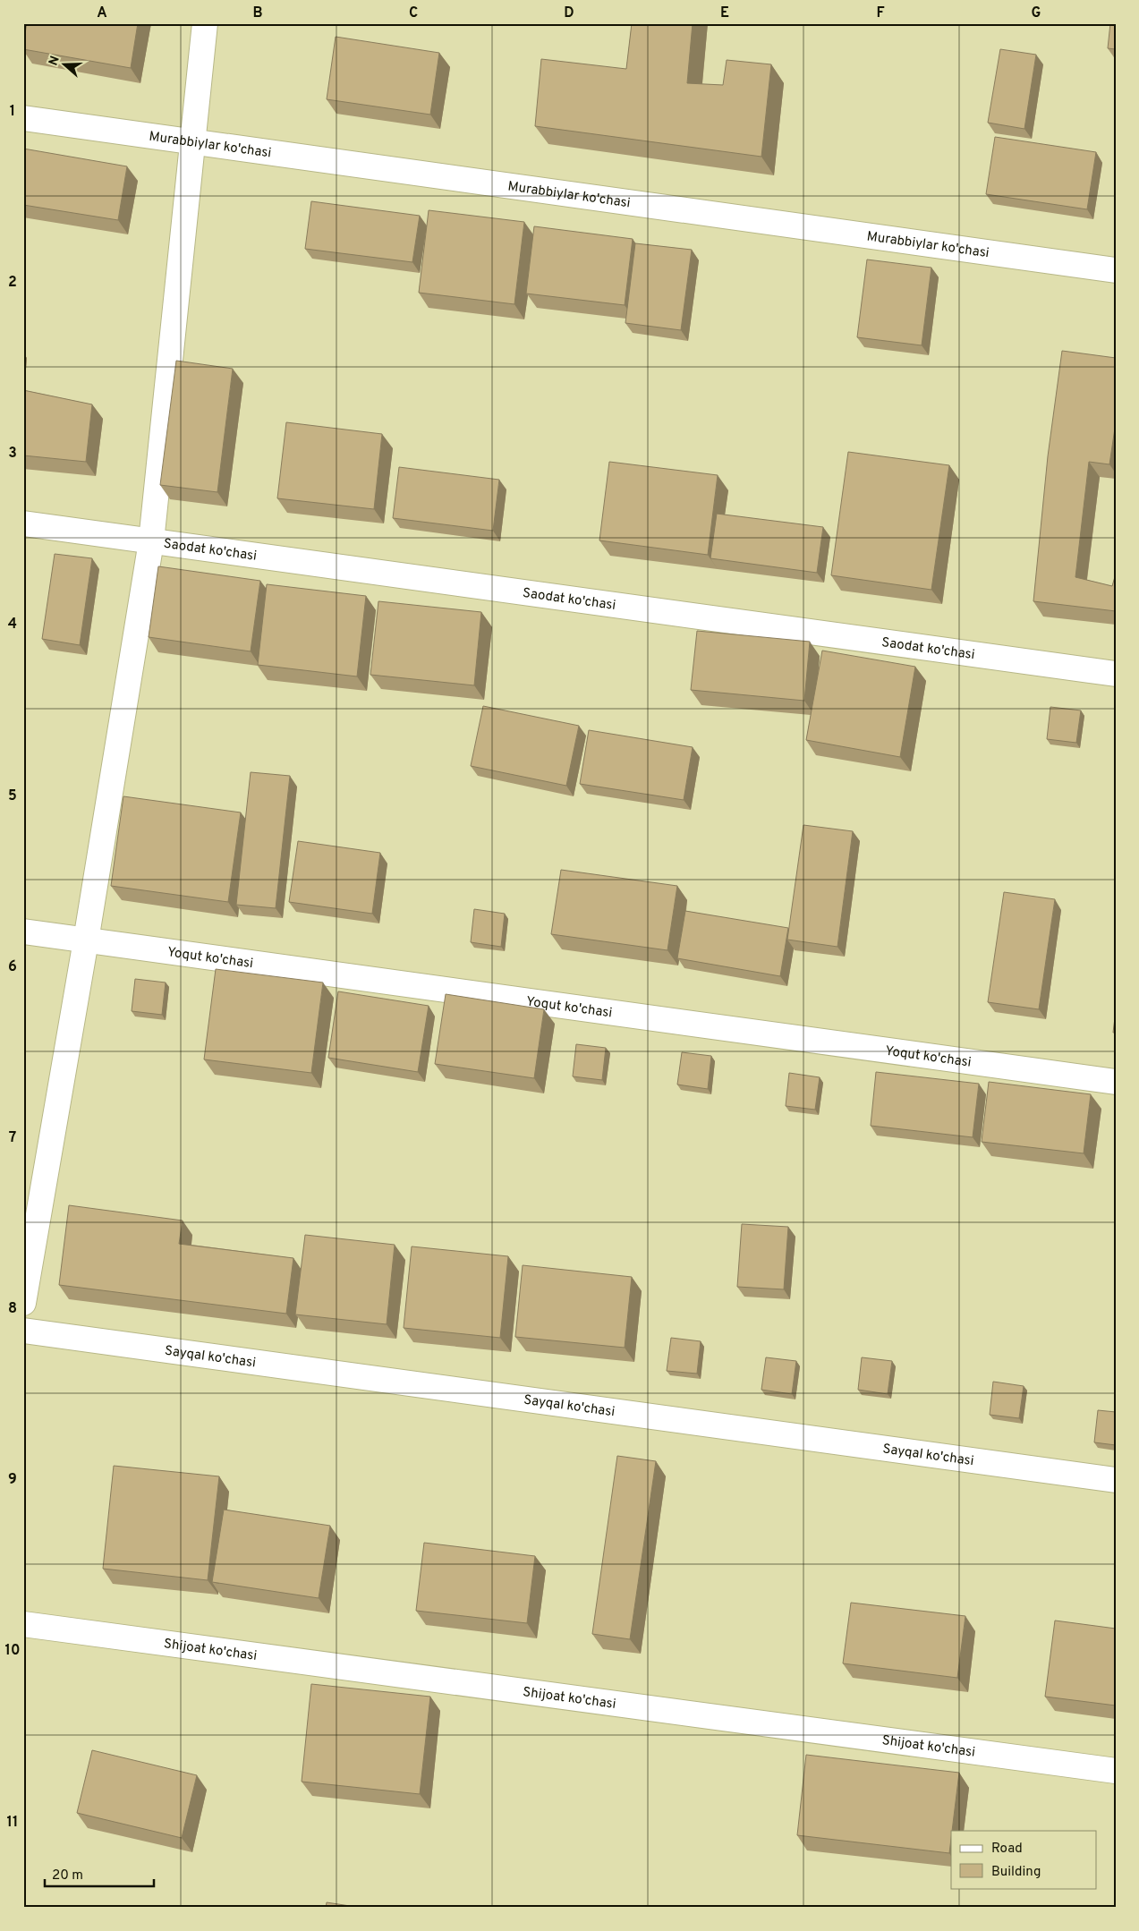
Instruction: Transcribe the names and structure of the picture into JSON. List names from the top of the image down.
{
  "streets": {
    "street": [
      "Murabbiylar ko'chasi",
      "Saodat ko'chasi",
      "Yoqut ko'chasi",
      "Sayqal ko'chasi",
      "Shijoat ko'chasi"
    ]
  },
  "legend": ["Road", "Building"],
  "scale_bar": "20 m",
  "north": "left",
  "grid": {
    "columns": [
      "A",
      "B",
      "C",
      "D",
      "E",
      "F",
      "G"
    ],
    "rows": [
      "1",
      "2",
      "3",
      "4",
      "5",
      "6",
      "7",
      "8",
      "9",
      "10",
      "11"
    ]
  }
}
